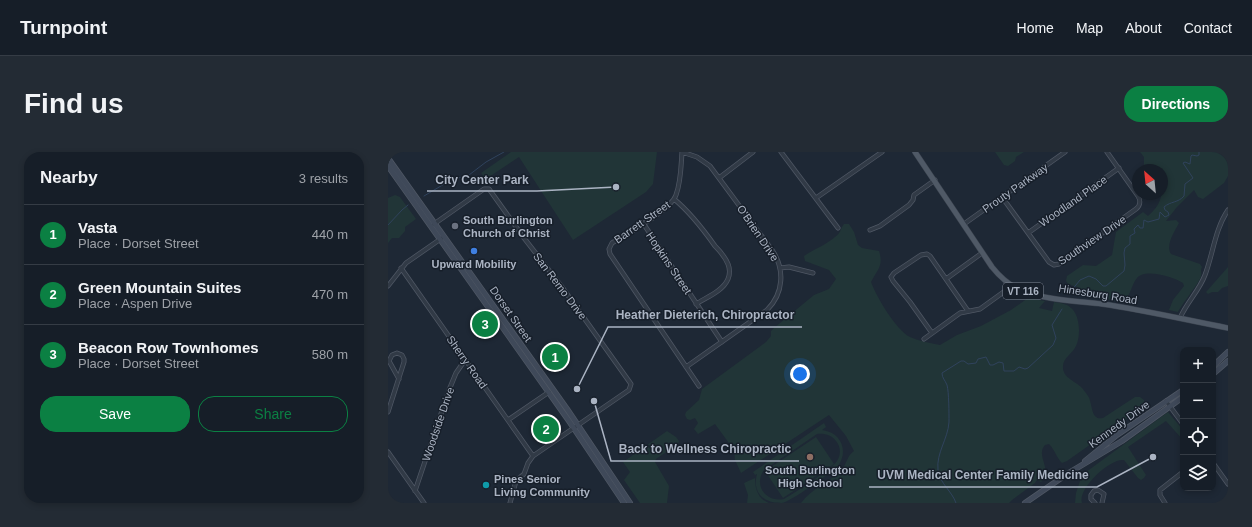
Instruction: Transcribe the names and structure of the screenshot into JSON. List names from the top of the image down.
{
  "streets": {
    "main road": [
      "VT 116",
      "Hinesburg Road",
      "Dorset Street",
      "Kennedy Drive"
    ],
    "street": [
      "Prouty Parkway",
      "Woodland Place",
      "Barrett Street",
      "O'Brien Drive",
      "Southview Drive",
      "Hopkins Street",
      "San Remo Drive",
      "Sherry Road",
      "Woodside Drive"
    ]
  },
  "crossings": [
    ["Prouty Parkway", "Southview Drive"],
    ["Prouty Parkway", "Hinesburg Road"],
    ["Woodland Place", "Southview Drive"],
    ["Barrett Street", "O'Brien Drive"],
    ["Barrett Street", "Hopkins Street"],
    ["O'Brien Drive", "Hopkins Street"],
    ["San Remo Drive", "Dorset Street"],
    ["Sherry Road", "Woodside Drive"]
  ],
  "places": [
    "City Center Park",
    "South Burlington Church of Christ",
    "Upward Mobility",
    "Heather Dieterich, Chiropractor",
    "Back to Wellness Chiropractic",
    "South Burlington High School",
    "UVM Medical Center Family Medicine",
    "Pines Senior Living Community"
  ],
  "north": "top left",
  "page": {
    "header": "Turnpoint",
    "nav": [
      "Home",
      "Map",
      "About",
      "Contact"
    ],
    "buttons": [
      "Directions",
      ["Save", "Share"]
    ],
    "title": "Find us",
    "heading": ["Nearby", "3 results"],
    "list": [
      {
        "mark": "1",
        "name": "Vasta",
        "note": "Place · Dorset Street",
        "value": "440 m"
      },
      {
        "mark": "2",
        "name": "Green Mountain Suites",
        "note": "Place · Aspen Drive",
        "value": "470 m"
      },
      {
        "mark": "3",
        "name": "Beacon Row Townhomes",
        "note": "Place · Dorset Street",
        "value": "580 m"
      }
    ],
    "pins": ["3", "1", "2"],
    "map_buttons": ["+", "−"]
  }
}
